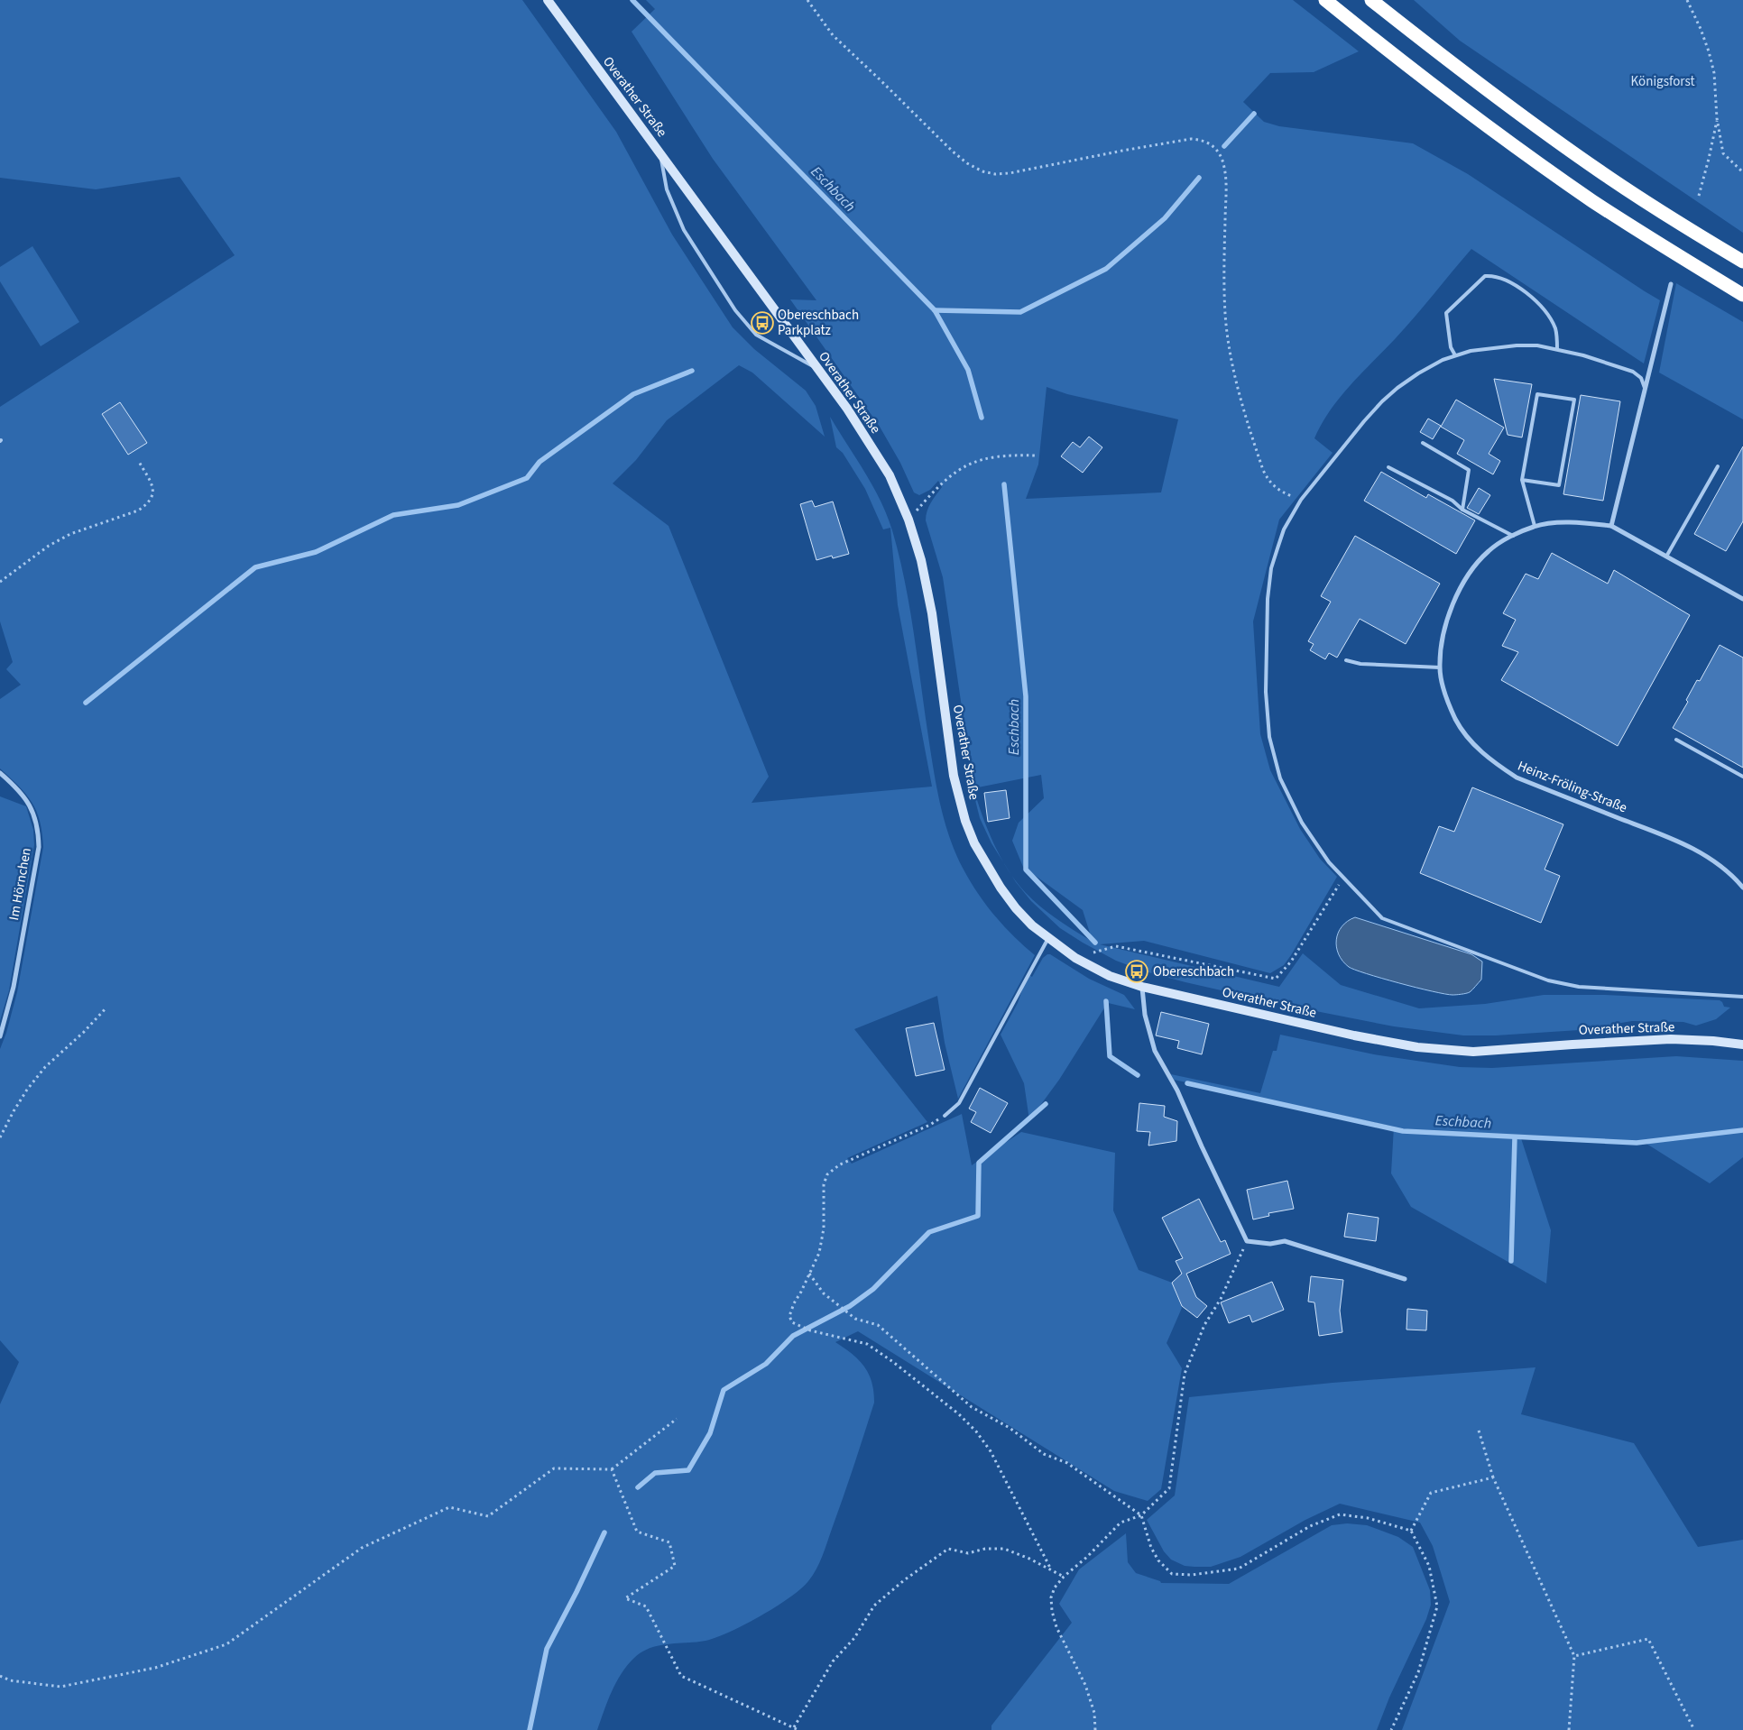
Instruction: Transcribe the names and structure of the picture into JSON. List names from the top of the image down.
{
  "streets": {
    "main road": ["Overather Straße"],
    "street": ["Heinz-Fröling-Straße", "Im Hörnchen"]
  },
  "water": ["Eschbach"],
  "parks": ["Königsforst"],
  "places": {
    "bus stop": ["Obereschbach Parkplatz", "Obereschbach"]
  }
}
